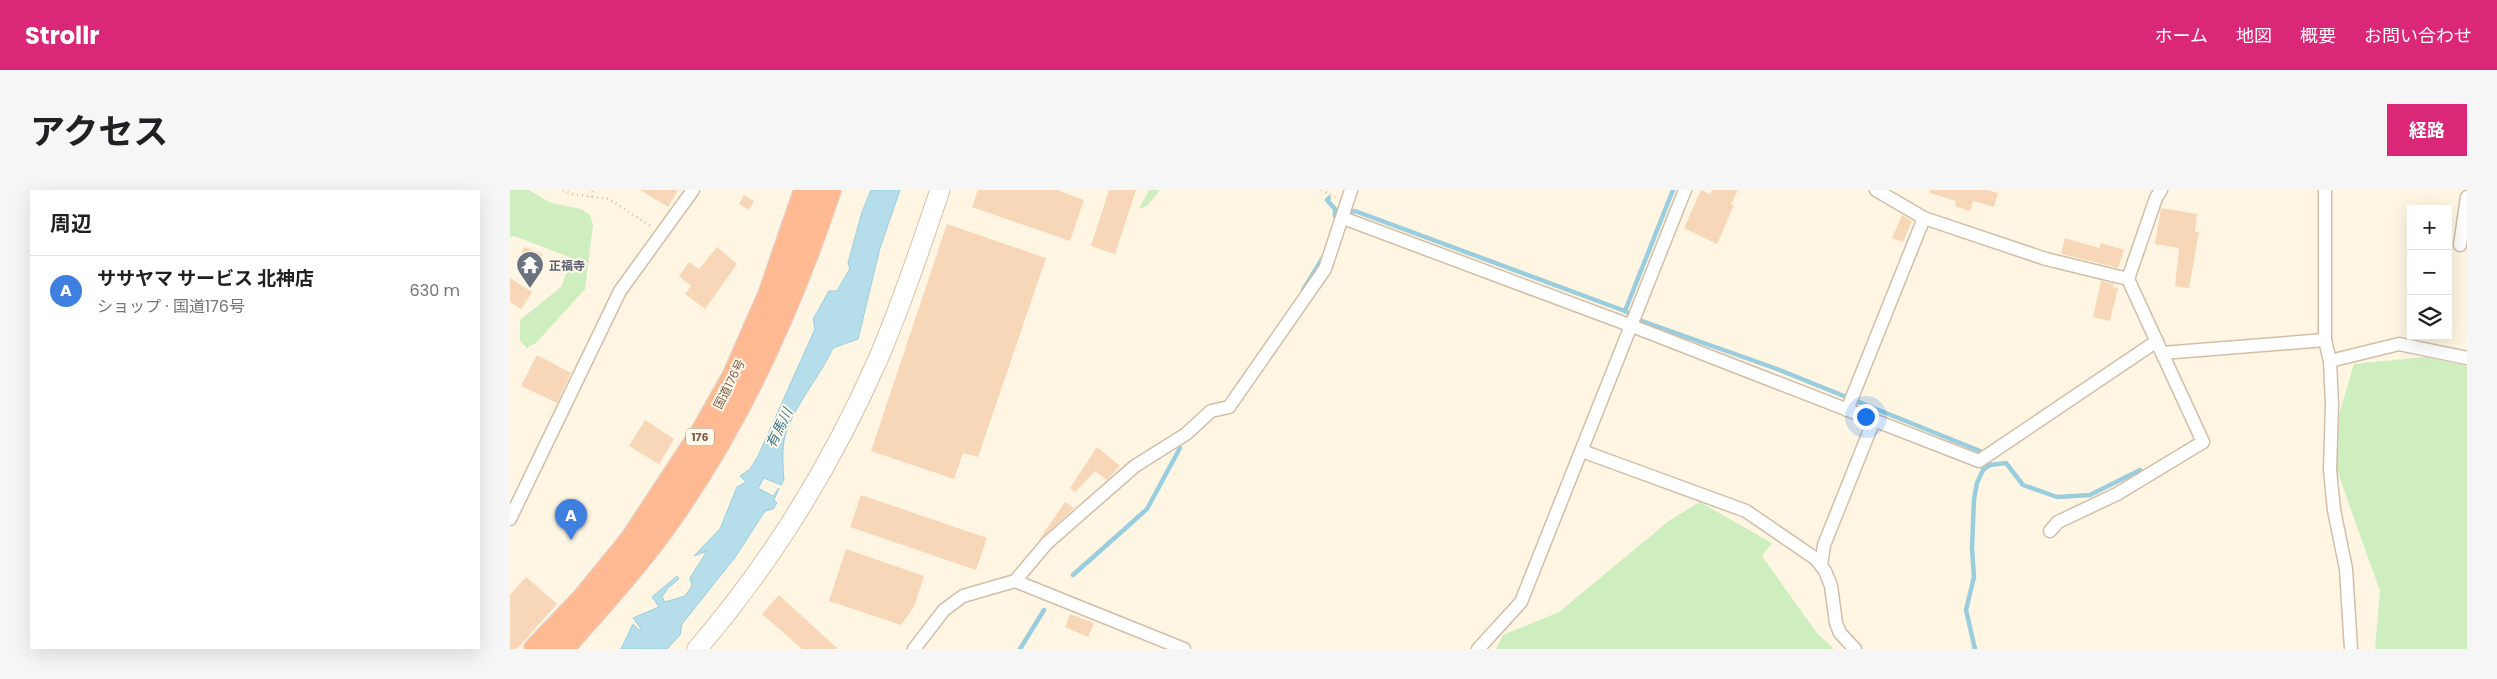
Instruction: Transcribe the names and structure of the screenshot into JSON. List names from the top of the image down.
{
  "streets": {
    "highway": ["国道176号", "176"]
  },
  "water": ["有馬川"],
  "places": {
    "temple": ["正福寺"]
  },
  "page": {
    "header": "Strollr",
    "nav": [
      "ホーム",
      "地図",
      "概要",
      "お問い合わせ"
    ],
    "title": "アクセス",
    "buttons": "経路",
    "heading": "周辺",
    "map_buttons": ["+", "−"],
    "list": [
      {
        "mark": "A",
        "name": "ササヤマ サービス 北神店",
        "note": "ショップ · 国道176号",
        "value": "630 m"
      }
    ],
    "pins": "A"
  }
}
